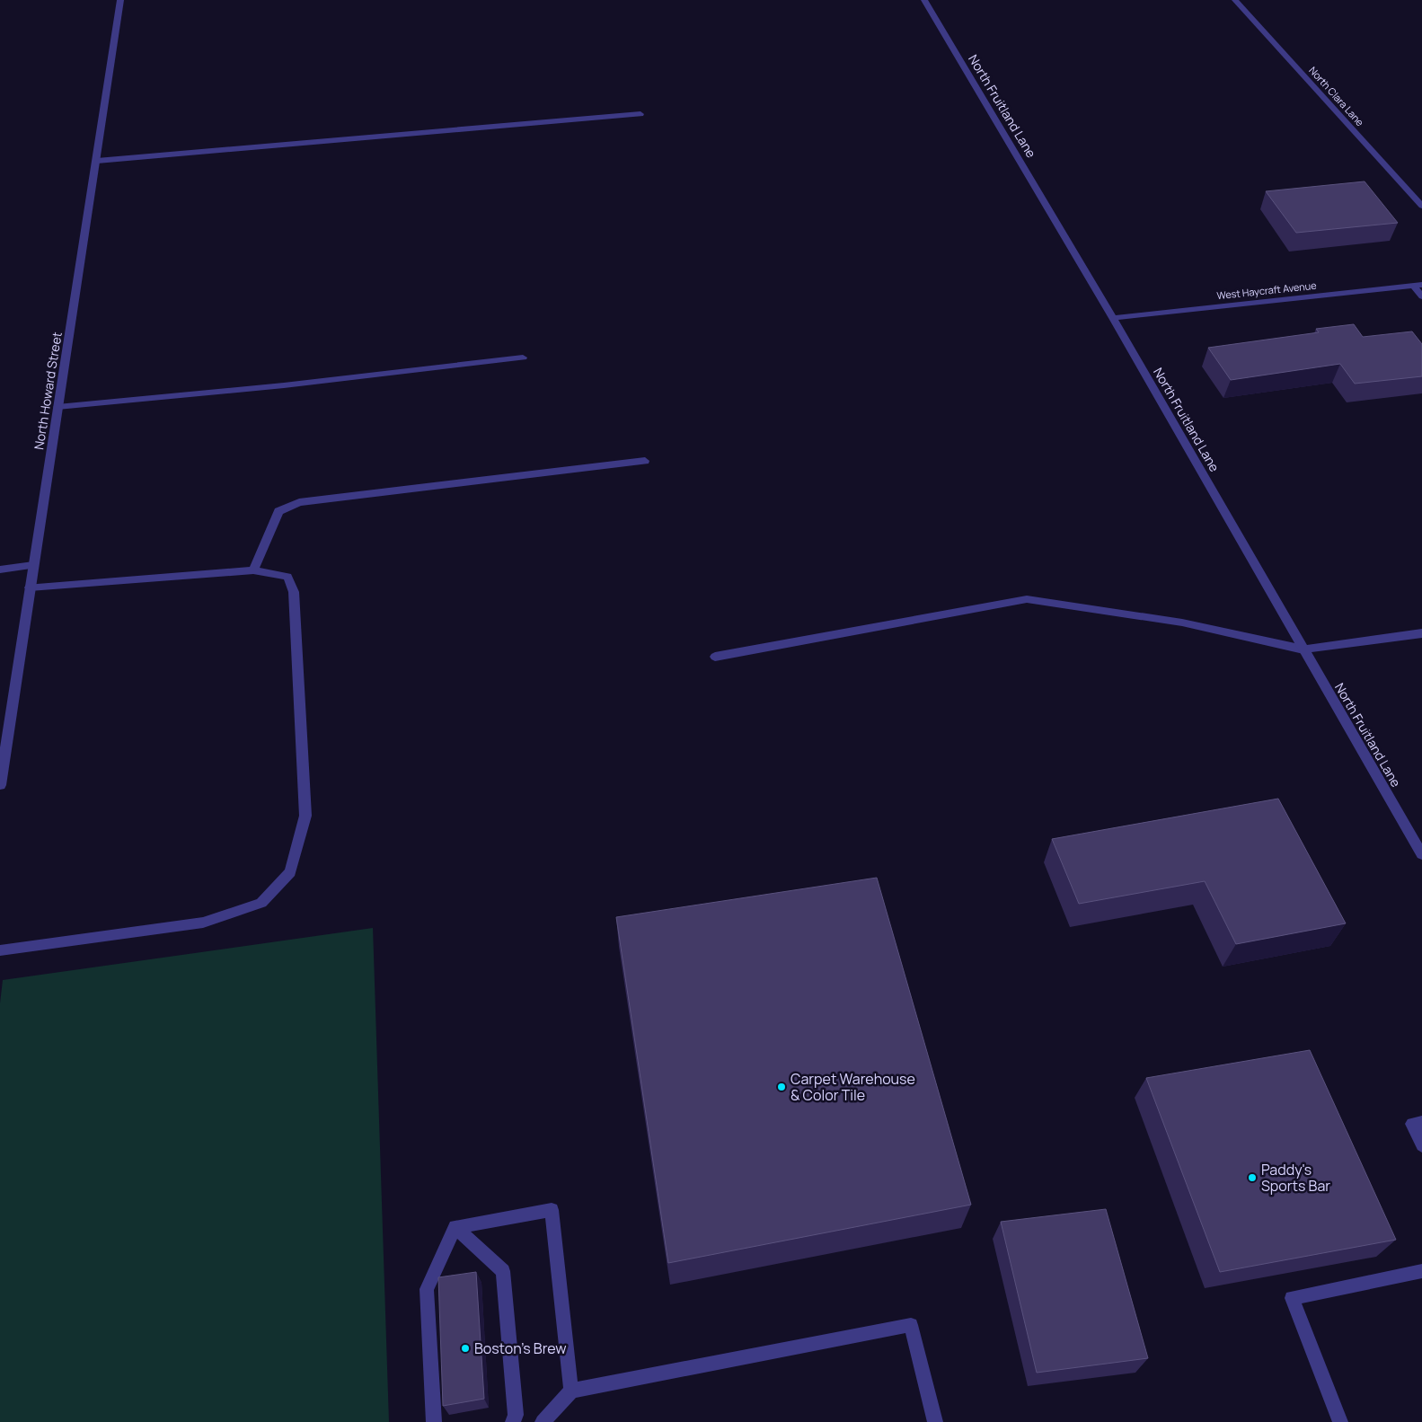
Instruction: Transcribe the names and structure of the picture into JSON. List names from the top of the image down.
{
  "streets": {
    "street": [
      "North Clara Lane",
      "North Fruitland Lane",
      "West Haycraft Avenue",
      "North Howard Street"
    ]
  },
  "crossings": [
    ["North Fruitland Lane", "West Haycraft Avenue"]
  ],
  "places": ["Carpet Warehouse & Color Tile", "Paddy's Sports Bar", "Boston's Brew"]
}
